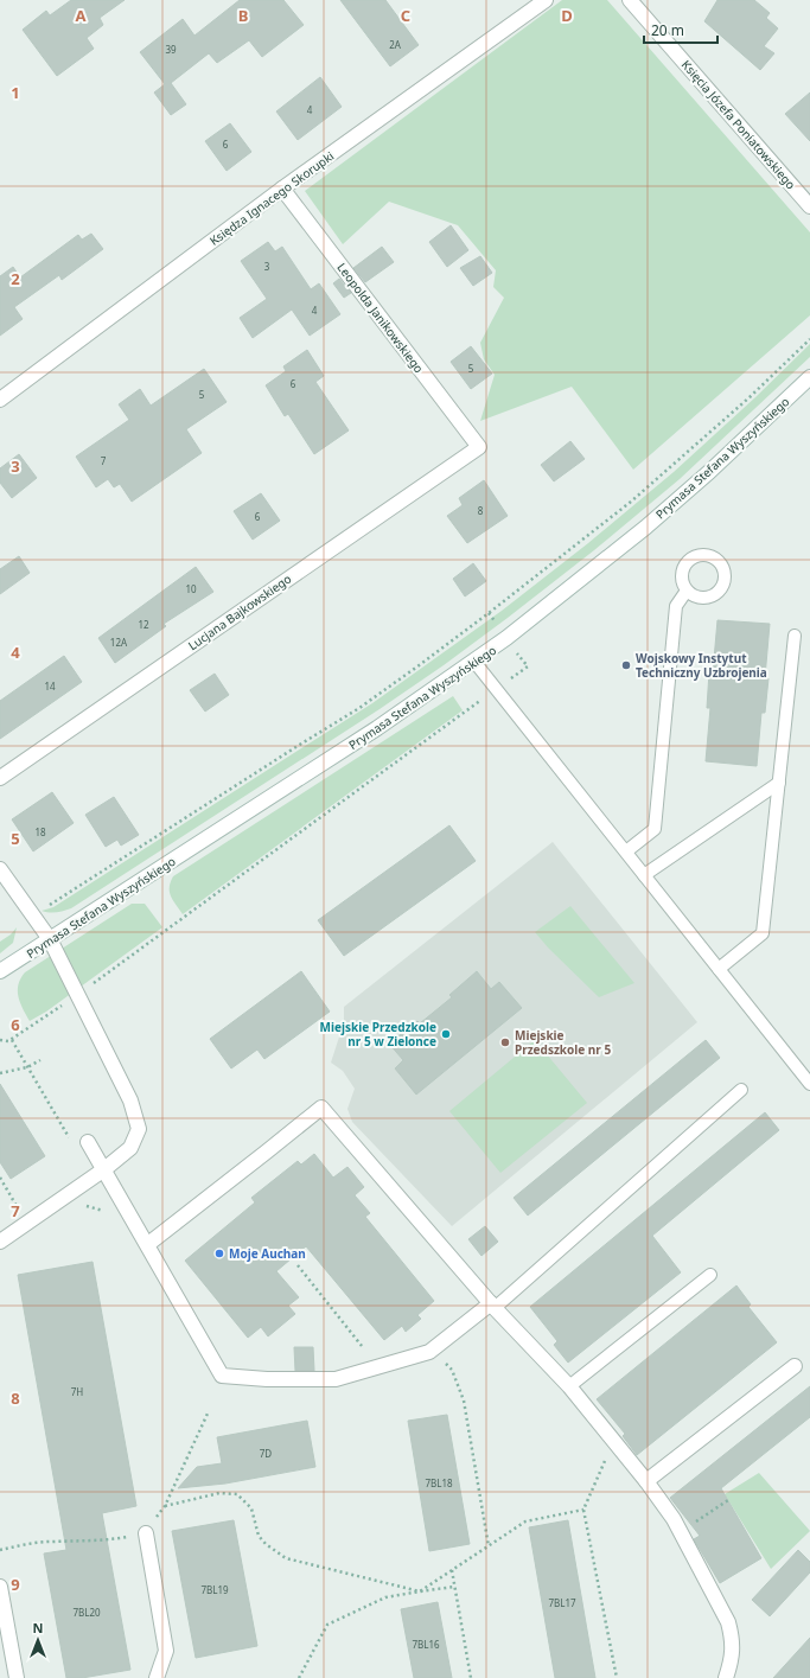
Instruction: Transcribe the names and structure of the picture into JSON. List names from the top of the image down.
{
  "streets": {
    "street": [
      "Księcia Józefa Poniatowskiego",
      "Księdza Ignacego Skorupki",
      "Leopolda Janikowskiego",
      "Prymasa Stefana Wyszyńskiego",
      "Lucjana Bajkowskiego"
    ]
  },
  "crossings": [
    ["Księdza Ignacego Skorupki", "Leopolda Janikowskiego"],
    ["Leopolda Janikowskiego", "Lucjana Bajkowskiego"]
  ],
  "places": [
    "Wojskowy Instytut Techniczny Uzbrojenia",
    "Miejskie Przedzkole nr 5 w Zielonce",
    "Miejskie Przedszkole nr 5",
    "Moje Auchan"
  ],
  "house_numbers": [
    "2A",
    "39",
    "4",
    "6",
    "3",
    "4",
    "5",
    "6",
    "5",
    "7",
    "8",
    "6",
    "10",
    "12",
    "12A",
    "14",
    "18",
    "7H",
    "7D",
    "7BL18",
    "7BL19",
    "7BL17",
    "7BL20",
    "7BL16"
  ],
  "scale_bar": "20 m",
  "north": "top",
  "grid": {
    "columns": [
      "A",
      "B",
      "C",
      "D"
    ],
    "rows": [
      "1",
      "2",
      "3",
      "4",
      "5",
      "6",
      "7",
      "8",
      "9"
    ]
  }
}
